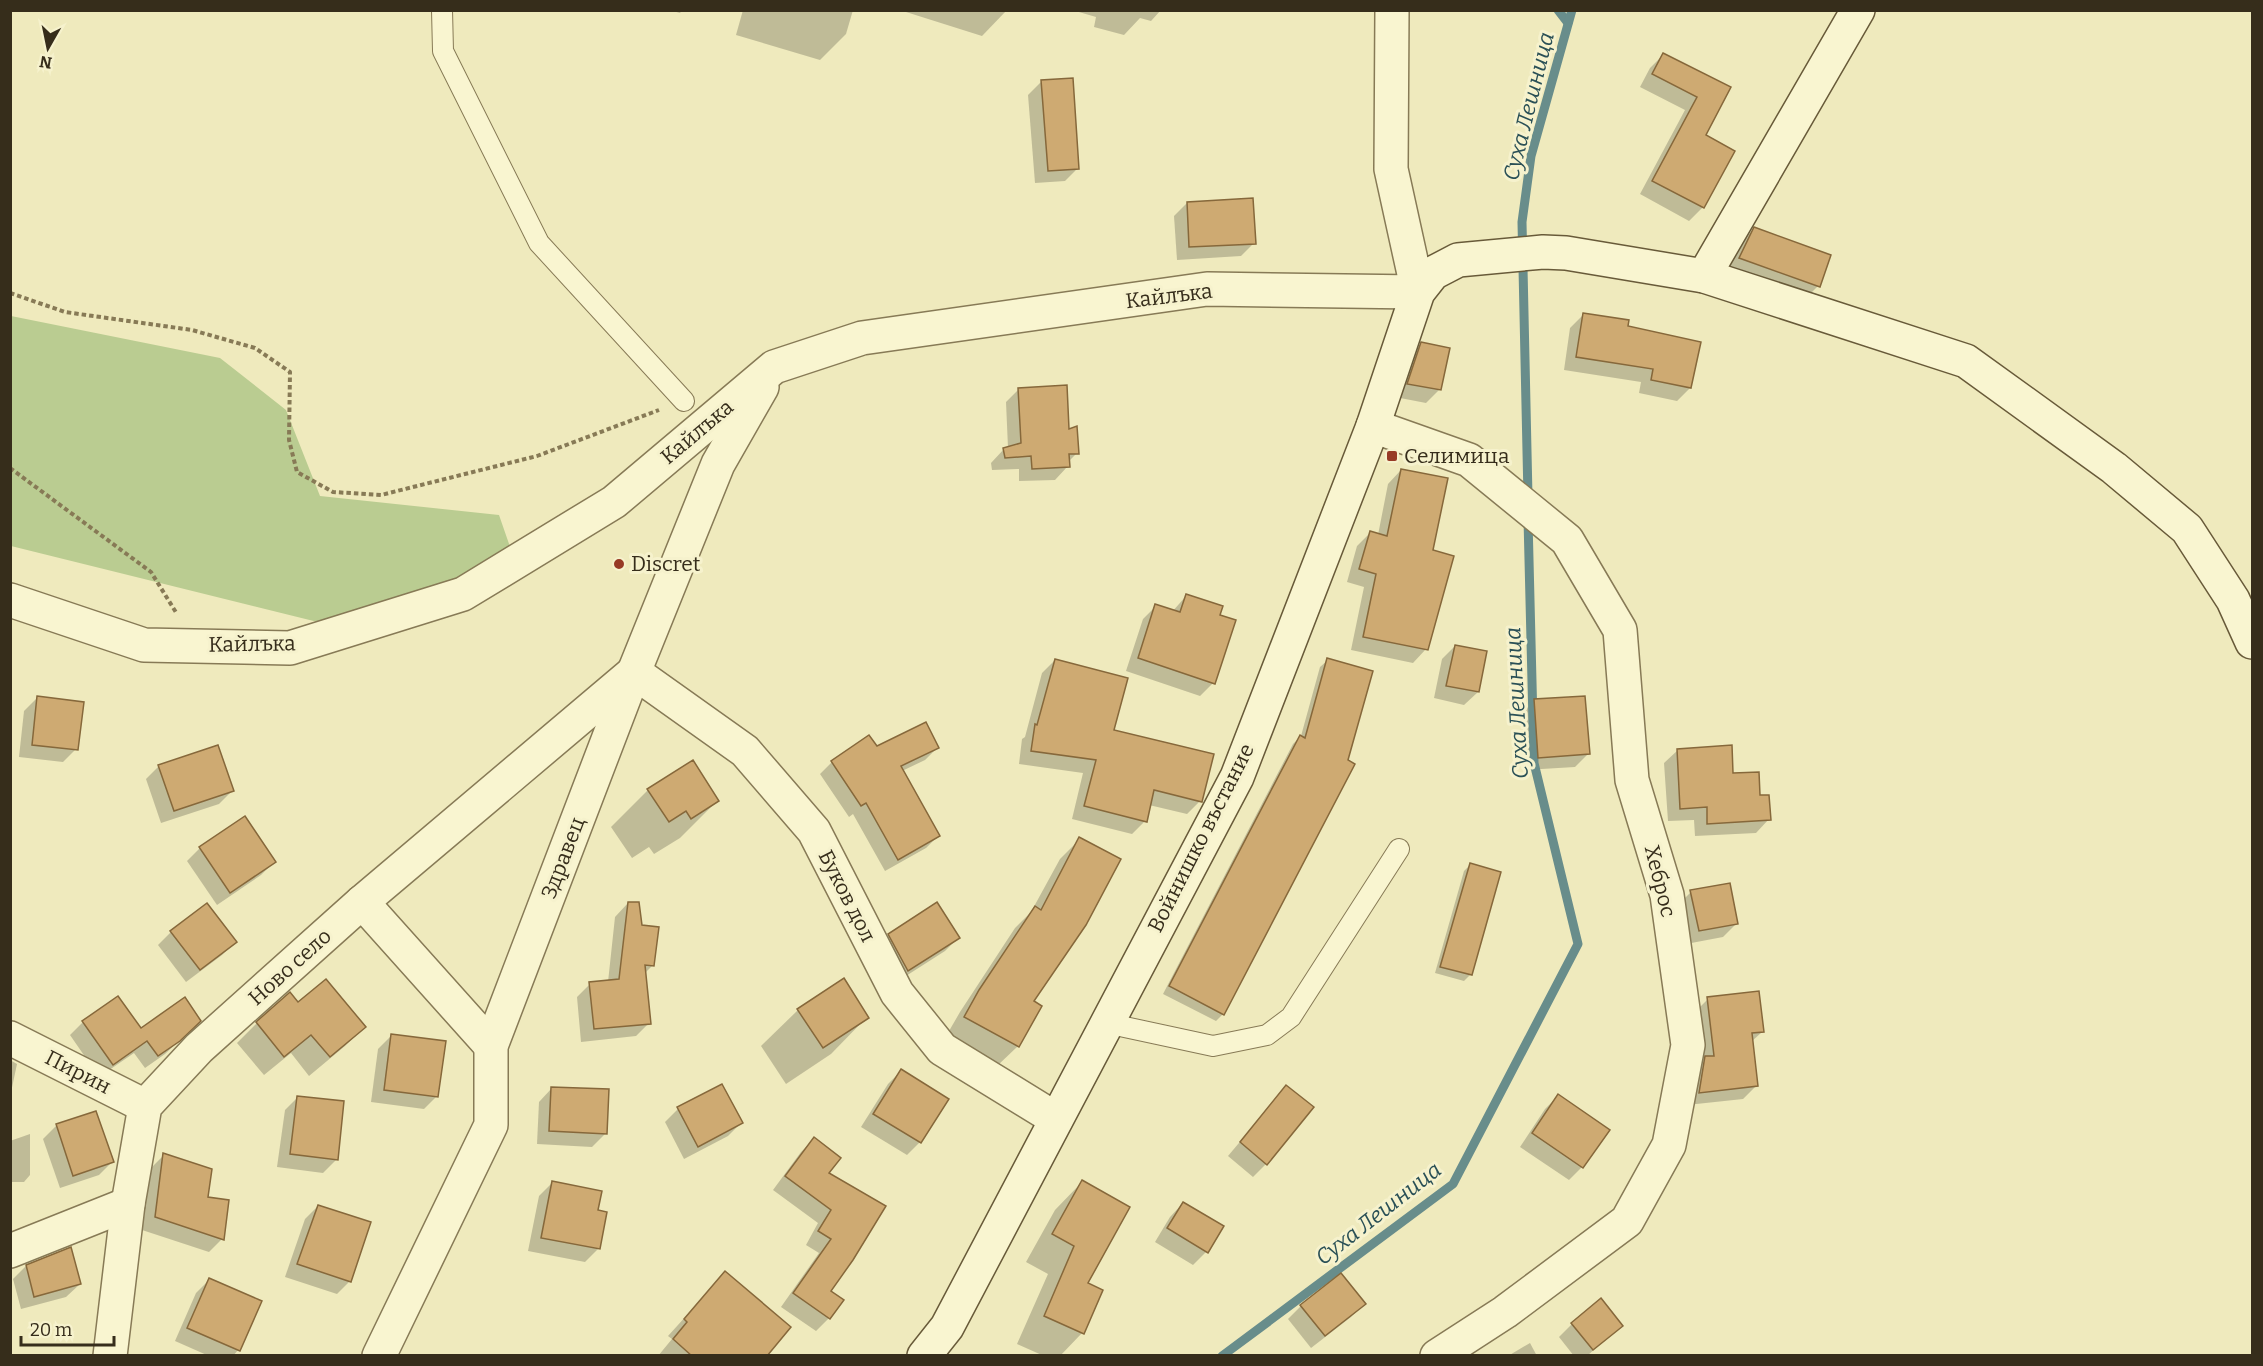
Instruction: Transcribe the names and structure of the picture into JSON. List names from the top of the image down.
{
  "streets": {
    "street": [
      "Кайлъка",
      "Войнишко въстание",
      "Здравец",
      "Хеброс",
      "Буков дол",
      "Ново село",
      "Пирин"
    ]
  },
  "crossings": [
    ["Кайлъка", "Войнишко въстание"],
    ["Кайлъка", "Здравец"],
    ["Войнишко въстание", "Хеброс"],
    ["Войнишко въстание", "Буков дол"],
    ["Здравец", "Буков дол"],
    ["Здравец", "Ново село"],
    ["Буков дол", "Ново село"],
    ["Ново село", "Пирин"]
  ],
  "water": ["Суха Лешница"],
  "places": {
    "transit": ["Селимица"],
    "other": ["Discret"]
  },
  "scale_bar": "20 m",
  "north": "bottom"
}
